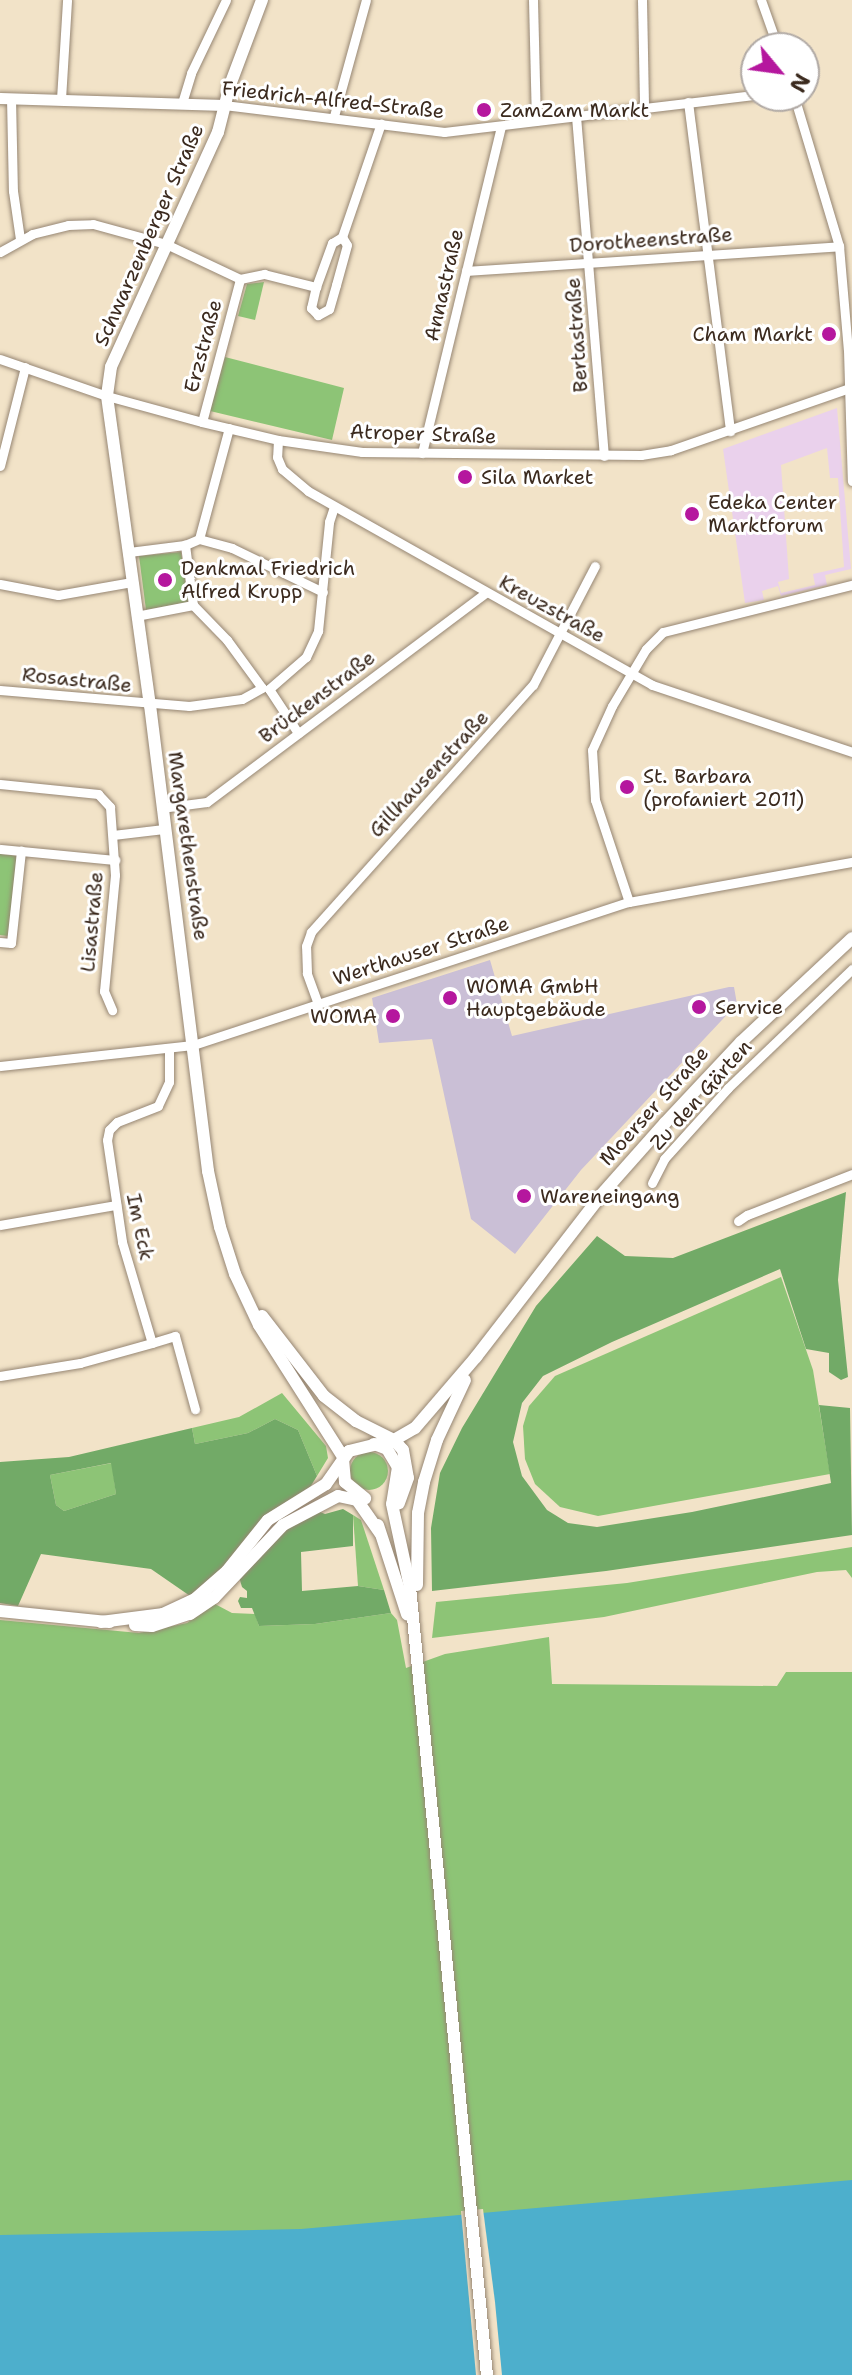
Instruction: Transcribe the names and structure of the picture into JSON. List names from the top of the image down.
{
  "streets": {
    "main road": ["Schwarzenberger Straße", "Margarethenstraße", "Moerser Straße"],
    "street": [
      "Friedrich-Alfred-Straße",
      "Dorotheenstraße",
      "Annastraße",
      "Bertastraße",
      "Erzstraße",
      "Atroper Straße",
      "Kreuzstraße",
      "Rosastraße",
      "Brückenstraße",
      "Gillhausenstraße",
      "Lisastraße",
      "Werthauser Straße",
      "Zu den Gärten",
      "Im Eck"
    ]
  },
  "crossings": [
    ["Friedrich-Alfred-Straße", "Schwarzenberger Straße"],
    ["Friedrich-Alfred-Straße", "Annastraße"],
    ["Friedrich-Alfred-Straße", "Bertastraße"],
    ["Schwarzenberger Straße", "Atroper Straße"],
    ["Schwarzenberger Straße", "Margarethenstraße"],
    ["Dorotheenstraße", "Annastraße"],
    ["Dorotheenstraße", "Bertastraße"],
    ["Annastraße", "Atroper Straße"],
    ["Bertastraße", "Atroper Straße"],
    ["Erzstraße", "Atroper Straße"],
    ["Atroper Straße", "Kreuzstraße"],
    ["Atroper Straße", "Margarethenstraße"],
    ["Kreuzstraße", "Rosastraße"],
    ["Kreuzstraße", "Brückenstraße"],
    ["Kreuzstraße", "Gillhausenstraße"],
    ["Rosastraße", "Margarethenstraße"],
    ["Brückenstraße", "Margarethenstraße"],
    ["Gillhausenstraße", "Werthauser Straße"],
    ["Margarethenstraße", "Werthauser Straße"],
    ["Margarethenstraße", "Moerser Straße"],
    ["Werthauser Straße", "Im Eck"]
  ],
  "places": [
    "ZamZam Markt",
    "Cham Markt",
    "Sila Market",
    "Edeka Center Marktforum",
    "Denkmal Friedrich Alfred Krupp",
    "St. Barbara (profaniert 2011)",
    "WOMA GmbH Hauptgebäude",
    "Service",
    "WOMA",
    "Wareneingang"
  ],
  "north": "bottom right"
}
